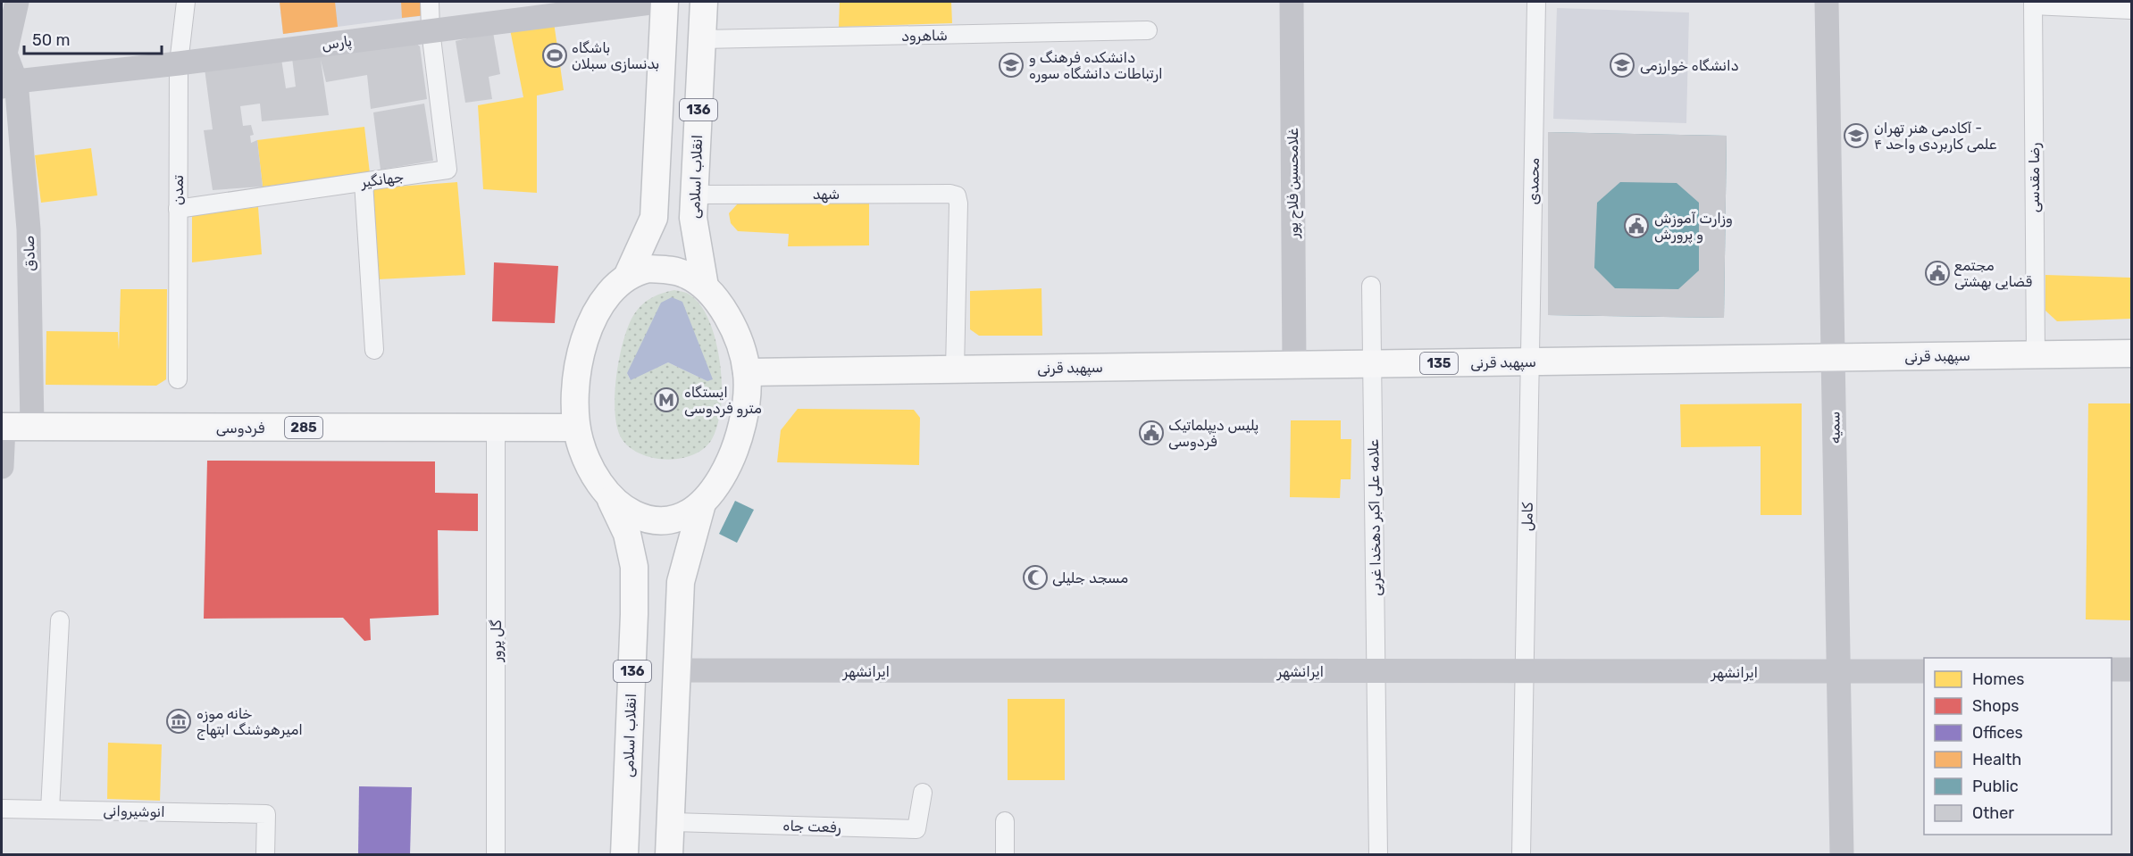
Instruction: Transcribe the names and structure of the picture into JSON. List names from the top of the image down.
{
  "streets": {
    "main road": [
      "پارس",
      "136",
      "انقلاب اسلامی",
      "غلامحسین فلاح‌ پور",
      "صادق",
      "سپهبد قرنی",
      "135",
      "فردوسی",
      "285",
      "سمیه",
      "ایرانشهر"
    ],
    "street": [
      "شاهرود",
      "رضا مقدسی",
      "جهانگیر",
      "محمدی",
      "تمدن",
      "شهد",
      "کامل",
      "علامه علی اکبر دهخدا غربی",
      "گل پرور",
      "انوشیروانی",
      "رفعت جاه"
    ]
  },
  "crossings": [
    ["شاهرود", "انقلاب اسلامی"],
    ["پارس", "جهانگیر"],
    ["پارس", "تمدن"],
    ["پارس", "صادق"],
    ["انقلاب اسلامی", "شهد"],
    ["رضا مقدسی", "سپهبد قرنی"],
    ["جهانگیر", "تمدن"],
    ["محمدی", "سپهبد قرنی"],
    ["محمدی", "کامل"],
    ["غلامحسین فلاح‌ پور", "سپهبد قرنی"],
    ["شهد", "سپهبد قرنی"],
    ["صادق", "فردوسی"],
    ["سپهبد قرنی", "سمیه"],
    ["سپهبد قرنی", "کامل"],
    ["سپهبد قرنی", "علامه علی اکبر دهخدا غربی"],
    ["فردوسی", "گل پرور"],
    ["سمیه", "ایرانشهر"],
    ["کامل", "ایرانشهر"],
    ["علامه علی اکبر دهخدا غربی", "ایرانشهر"]
  ],
  "places": {
    "sports": ["باشگاه بدنسازی سبلان"],
    "school or university": ["دانشکده فرهنگ و ارتباطات دانشگاه سوره", "دانشگاه خوارزمی", "آکادمی هنر تهران - علمی کاربردی واحد ۴"],
    "public building": ["وزارت آموزش و پرورش", "مجتمع قضایی بهشتی", "پلیس دیپلماتیک فردوسی"],
    "metro station": ["ایستگاه مترو فردوسی"],
    "mosque": ["مسجد جلیلی"],
    "museum": ["خانه موزه امیرهوشنگ ابتهاج"]
  },
  "legend": [
    "Homes",
    "Shops",
    "Offices",
    "Health",
    "Public",
    "Other"
  ],
  "scale_bar": "50 m"
}
